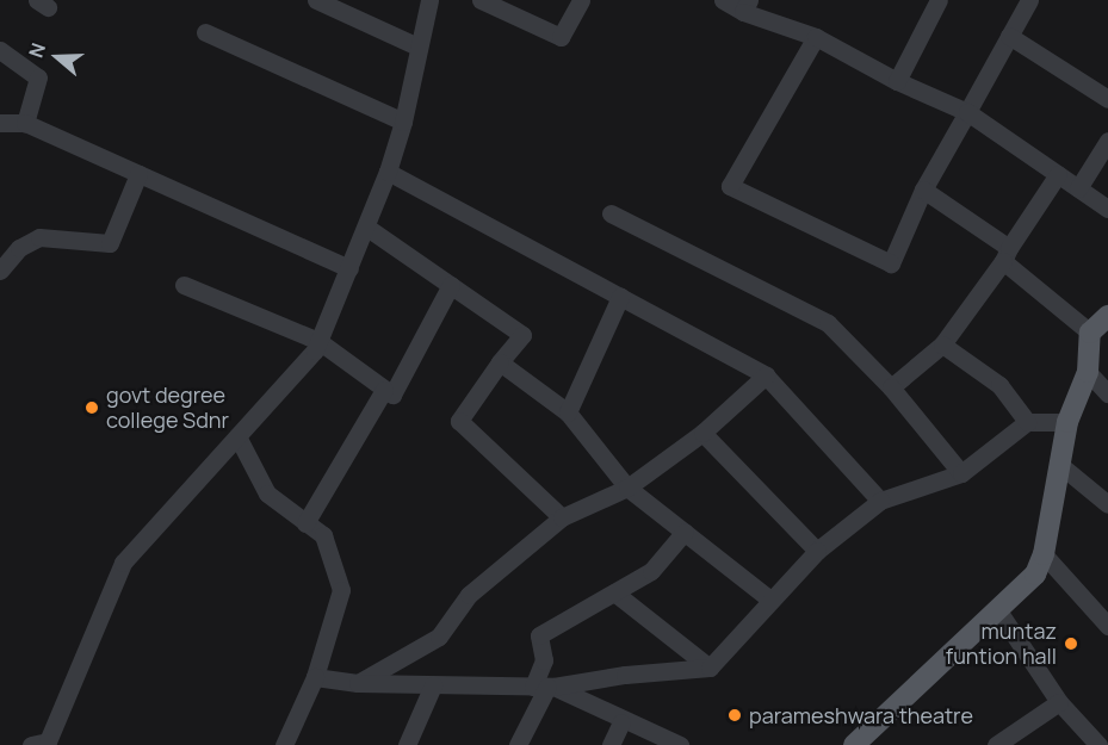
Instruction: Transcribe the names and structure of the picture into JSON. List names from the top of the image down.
{
  "places": ["govt degree college Sdnr", "muntaz funtion hall", "parameshwara theatre"],
  "north": "left"
}
